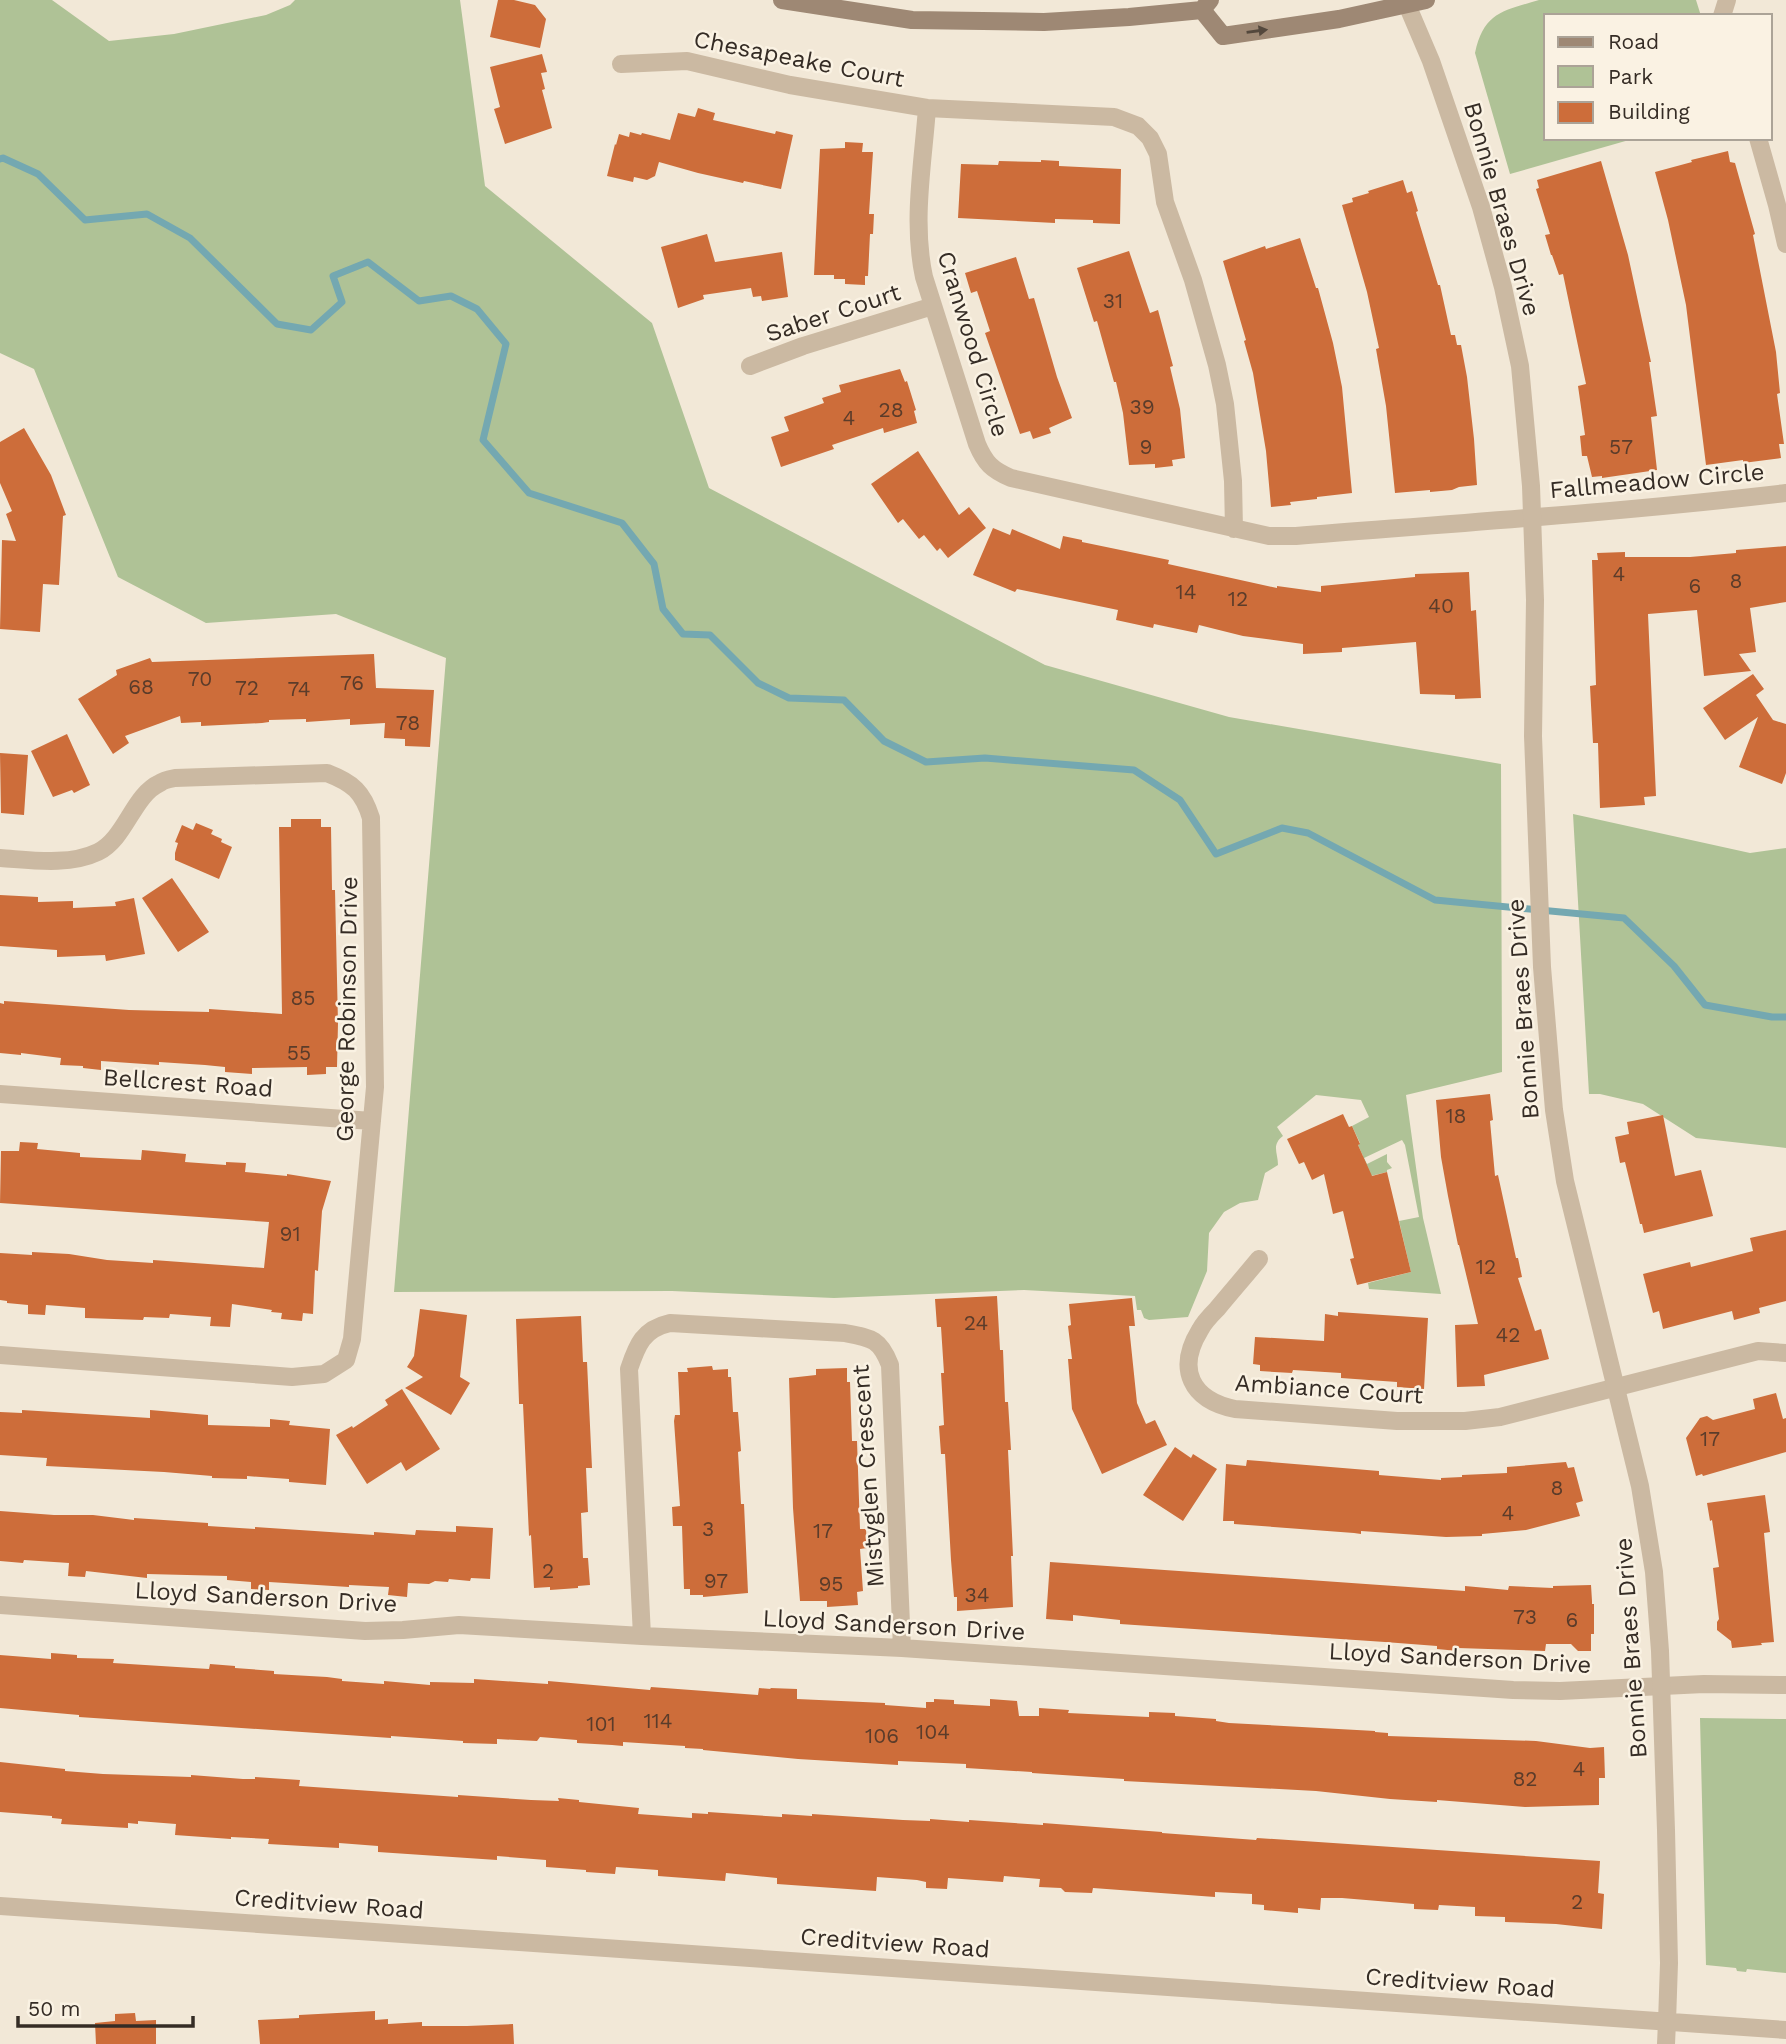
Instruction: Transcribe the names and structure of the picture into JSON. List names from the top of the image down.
{
  "streets": {
    "street": [
      "Chesapeake Court",
      "Bonnie Braes Drive",
      "Saber Court",
      "Cranwood Circle",
      "Fallmeadow Circle",
      "George Robinson Drive",
      "Bellcrest Road",
      "Ambiance Court",
      "Mistyglen Crescent",
      "Lloyd Sanderson Drive",
      "Creditview Road"
    ]
  },
  "crossings": [
    ["Chesapeake Court", "Cranwood Circle"],
    ["Bonnie Braes Drive", "Cranwood Circle"],
    ["Bonnie Braes Drive", "Fallmeadow Circle"],
    ["Bonnie Braes Drive", "Ambiance Court"],
    ["Bonnie Braes Drive", "Lloyd Sanderson Drive"],
    ["Bonnie Braes Drive", "Creditview Road"],
    ["Saber Court", "Cranwood Circle"],
    ["Cranwood Circle", "Fallmeadow Circle"],
    ["George Robinson Drive", "Bellcrest Road"],
    ["Mistyglen Crescent", "Lloyd Sanderson Drive"]
  ],
  "house_numbers": [
    "31",
    "39",
    "28",
    "4",
    "9",
    "57",
    "4",
    "8",
    "6",
    "14",
    "12",
    "40",
    "70",
    "76",
    "68",
    "72",
    "74",
    "78",
    "85",
    "55",
    "18",
    "91",
    "12",
    "24",
    "42",
    "17",
    "8",
    "4",
    "3",
    "17",
    "2",
    "97",
    "95",
    "34",
    "73",
    "6",
    "114",
    "101",
    "104",
    "106",
    "4",
    "82",
    "2"
  ],
  "legend": ["Road", "Park", "Building"],
  "scale_bar": "50 m"
}
